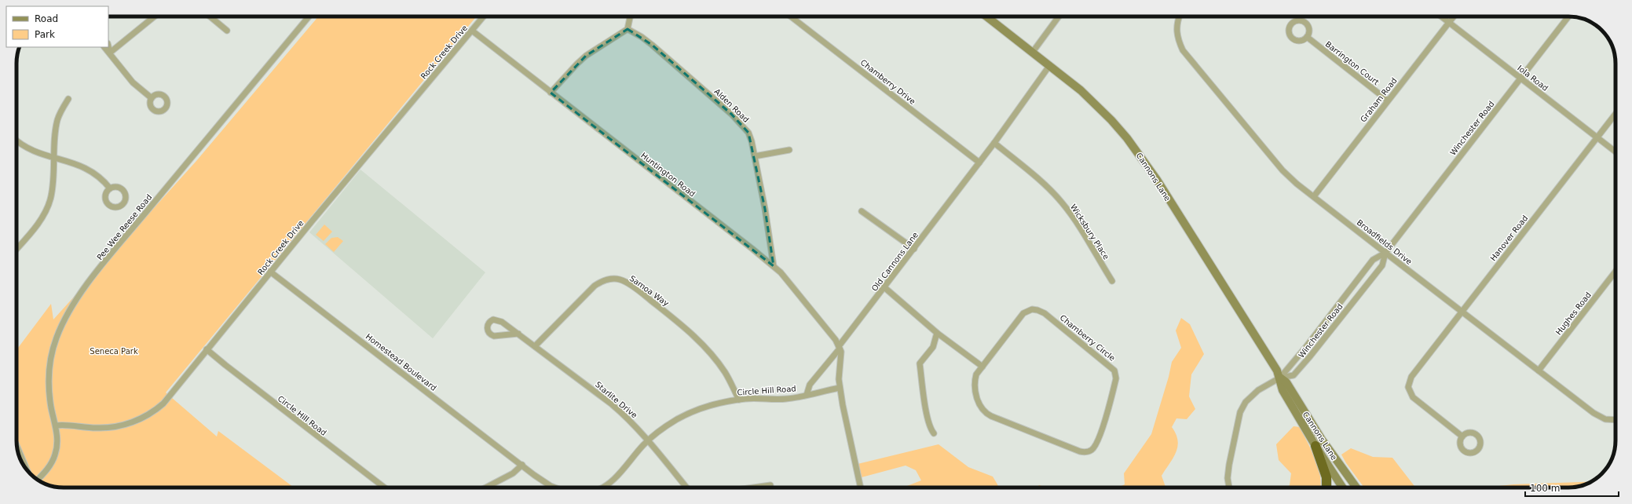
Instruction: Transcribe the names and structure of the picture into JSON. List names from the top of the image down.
{
  "streets": {
    "main road": ["Cannons Lane"],
    "street": [
      "Rock Creek Drive",
      "Barrington Court",
      "Iola Road",
      "Chamberry Drive",
      "Graham Road",
      "Alden Road",
      "Winchester Road",
      "Huntington Road",
      "Pee Wee Reese Road",
      "Wicksbury Place",
      "Hanover Road",
      "Broadfields Drive",
      "Old Cannons Lane",
      "Samoa Way",
      "Hughes Road",
      "Chamberry Circle",
      "Homestead Boulevard",
      "Circle Hill Road",
      "Starlite Drive"
    ]
  },
  "crossings": [
    ["Rock Creek Drive", "Huntington Road"],
    ["Rock Creek Drive", "Pee Wee Reese Road"],
    ["Rock Creek Drive", "Homestead Boulevard"],
    ["Rock Creek Drive", "Circle Hill Road"],
    ["Barrington Court", "Graham Road"],
    ["Iola Road", "Graham Road"],
    ["Iola Road", "Winchester Road"],
    ["Iola Road", "Hanover Road"],
    ["Chamberry Drive", "Old Cannons Lane"],
    ["Graham Road", "Broadfields Drive"],
    ["Alden Road", "Huntington Road"],
    ["Winchester Road", "Cannons Lane"],
    ["Winchester Road", "Broadfields Drive"],
    ["Huntington Road", "Old Cannons Lane"],
    ["Cannons Lane", "Old Cannons Lane"],
    ["Wicksbury Place", "Old Cannons Lane"],
    ["Hanover Road", "Broadfields Drive"],
    ["Broadfields Drive", "Hughes Road"],
    ["Old Cannons Lane", "Circle Hill Road"],
    ["Samoa Way", "Circle Hill Road"],
    ["Samoa Way", "Starlite Drive"],
    ["Circle Hill Road", "Starlite Drive"]
  ],
  "parks": ["Seneca Park"],
  "legend": ["Road", "Park"],
  "scale_bar": "100 m"
}
